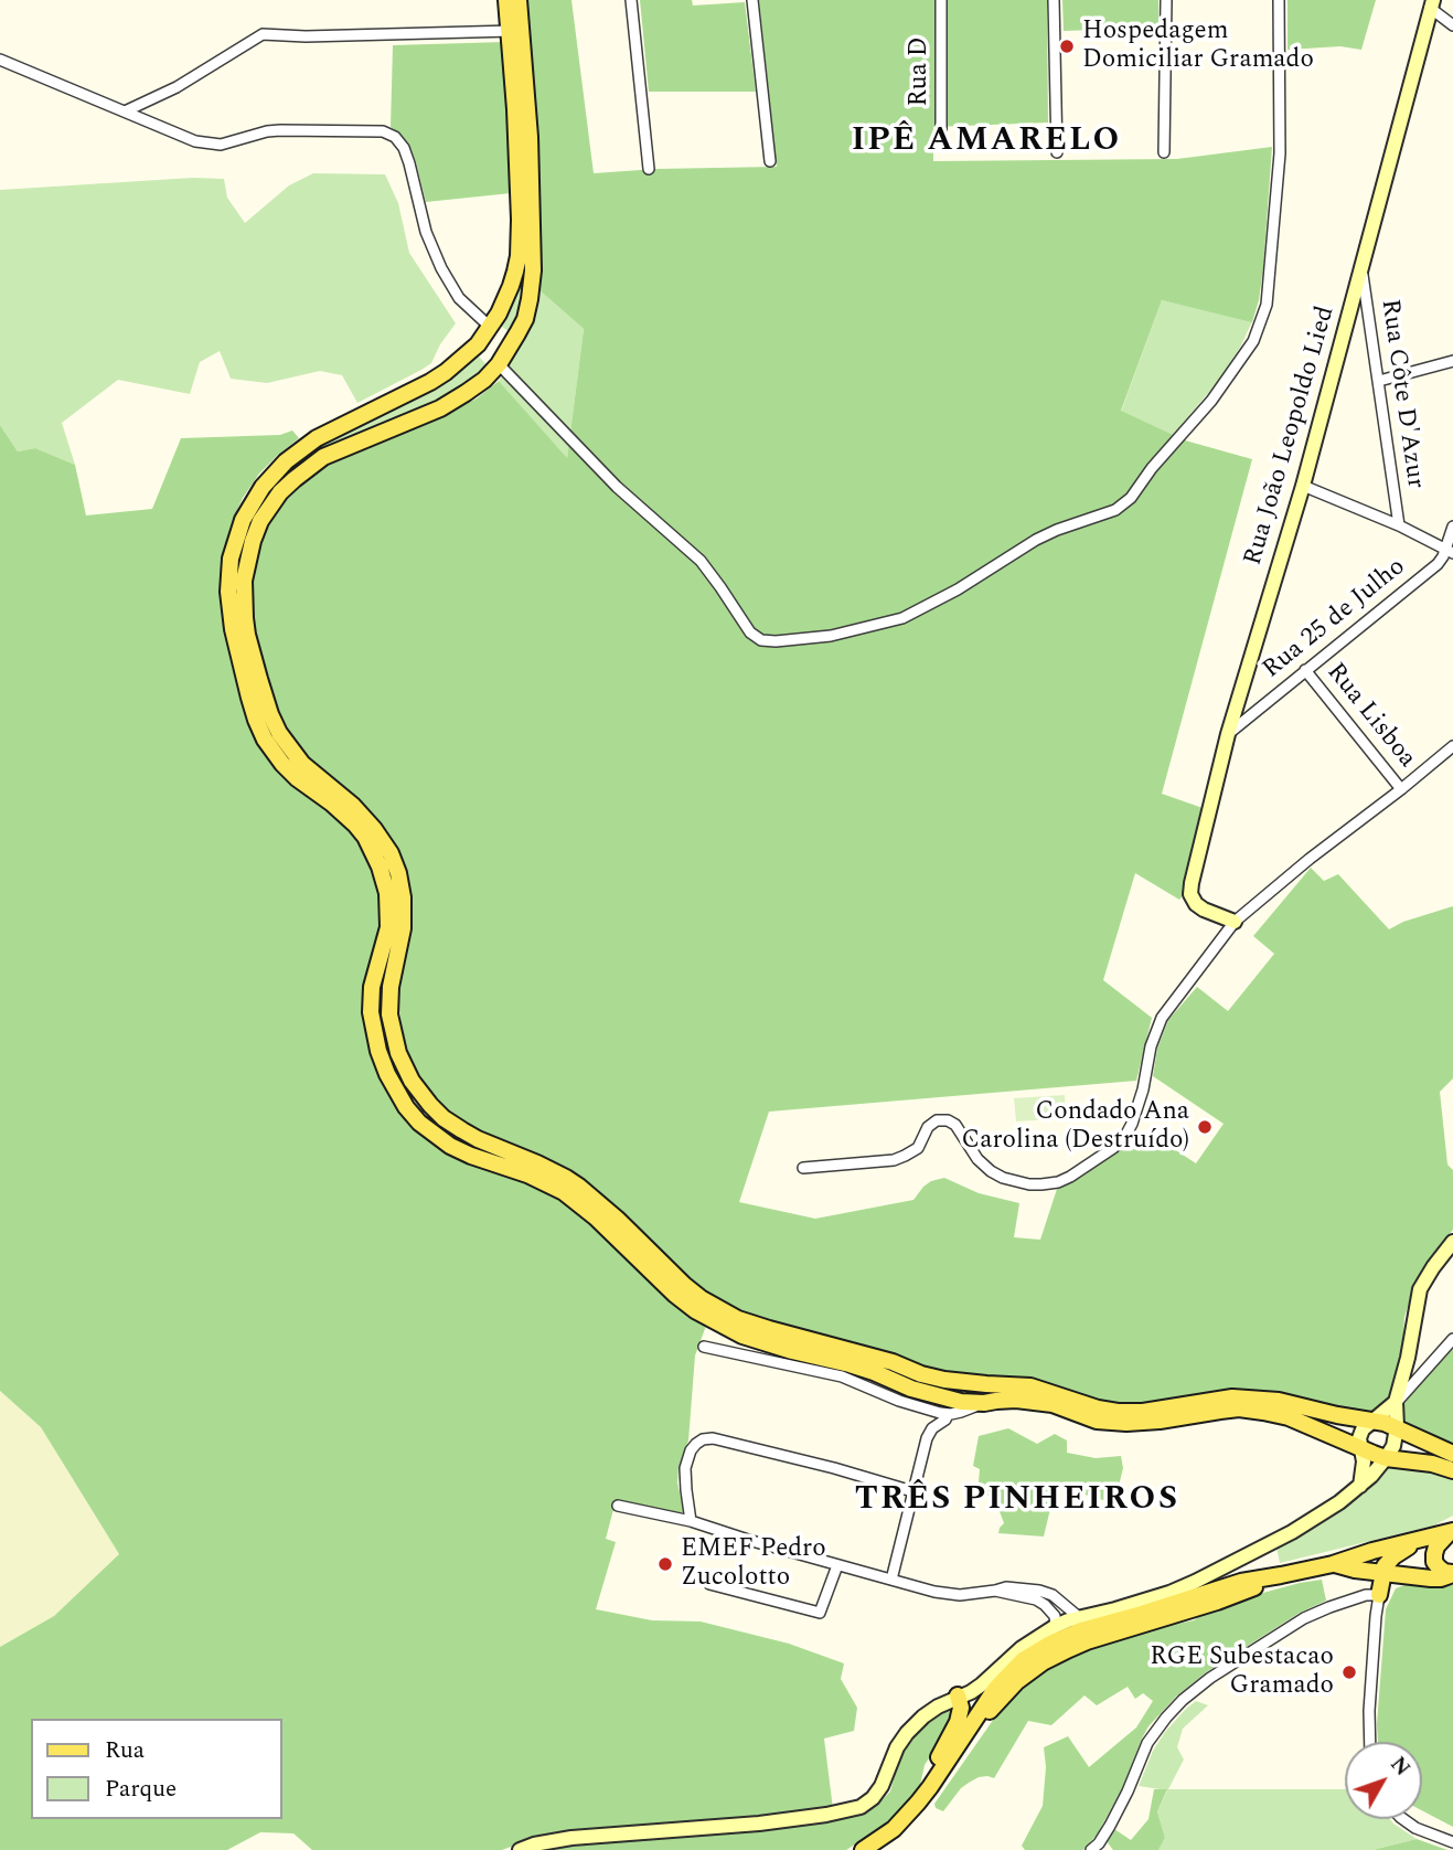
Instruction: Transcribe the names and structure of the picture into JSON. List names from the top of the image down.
{
  "streets": {
    "street": [
      "Rua D",
      "Rua Côte D'Azur",
      "Rua João Leopoldo Lied",
      "Rua 25 de Julho",
      "Rua Lisboa"
    ]
  },
  "crossings": [
    ["Rua Côte D'Azur", "Rua João Leopoldo Lied"],
    ["Rua João Leopoldo Lied", "Rua 25 de Julho"],
    ["Rua 25 de Julho", "Rua Lisboa"]
  ],
  "districts": ["IPÊ AMARELO", "TRÊS PINHEIROS"],
  "places": [
    "Hospedagem Domiciliar Gramado",
    "Condado Ana Carolina (Destruído)",
    "EMEF Pedro Zucolotto",
    "RGE Subestacao Gramado"
  ],
  "legend": ["Rua", "Parque"],
  "north": "top right"
}
